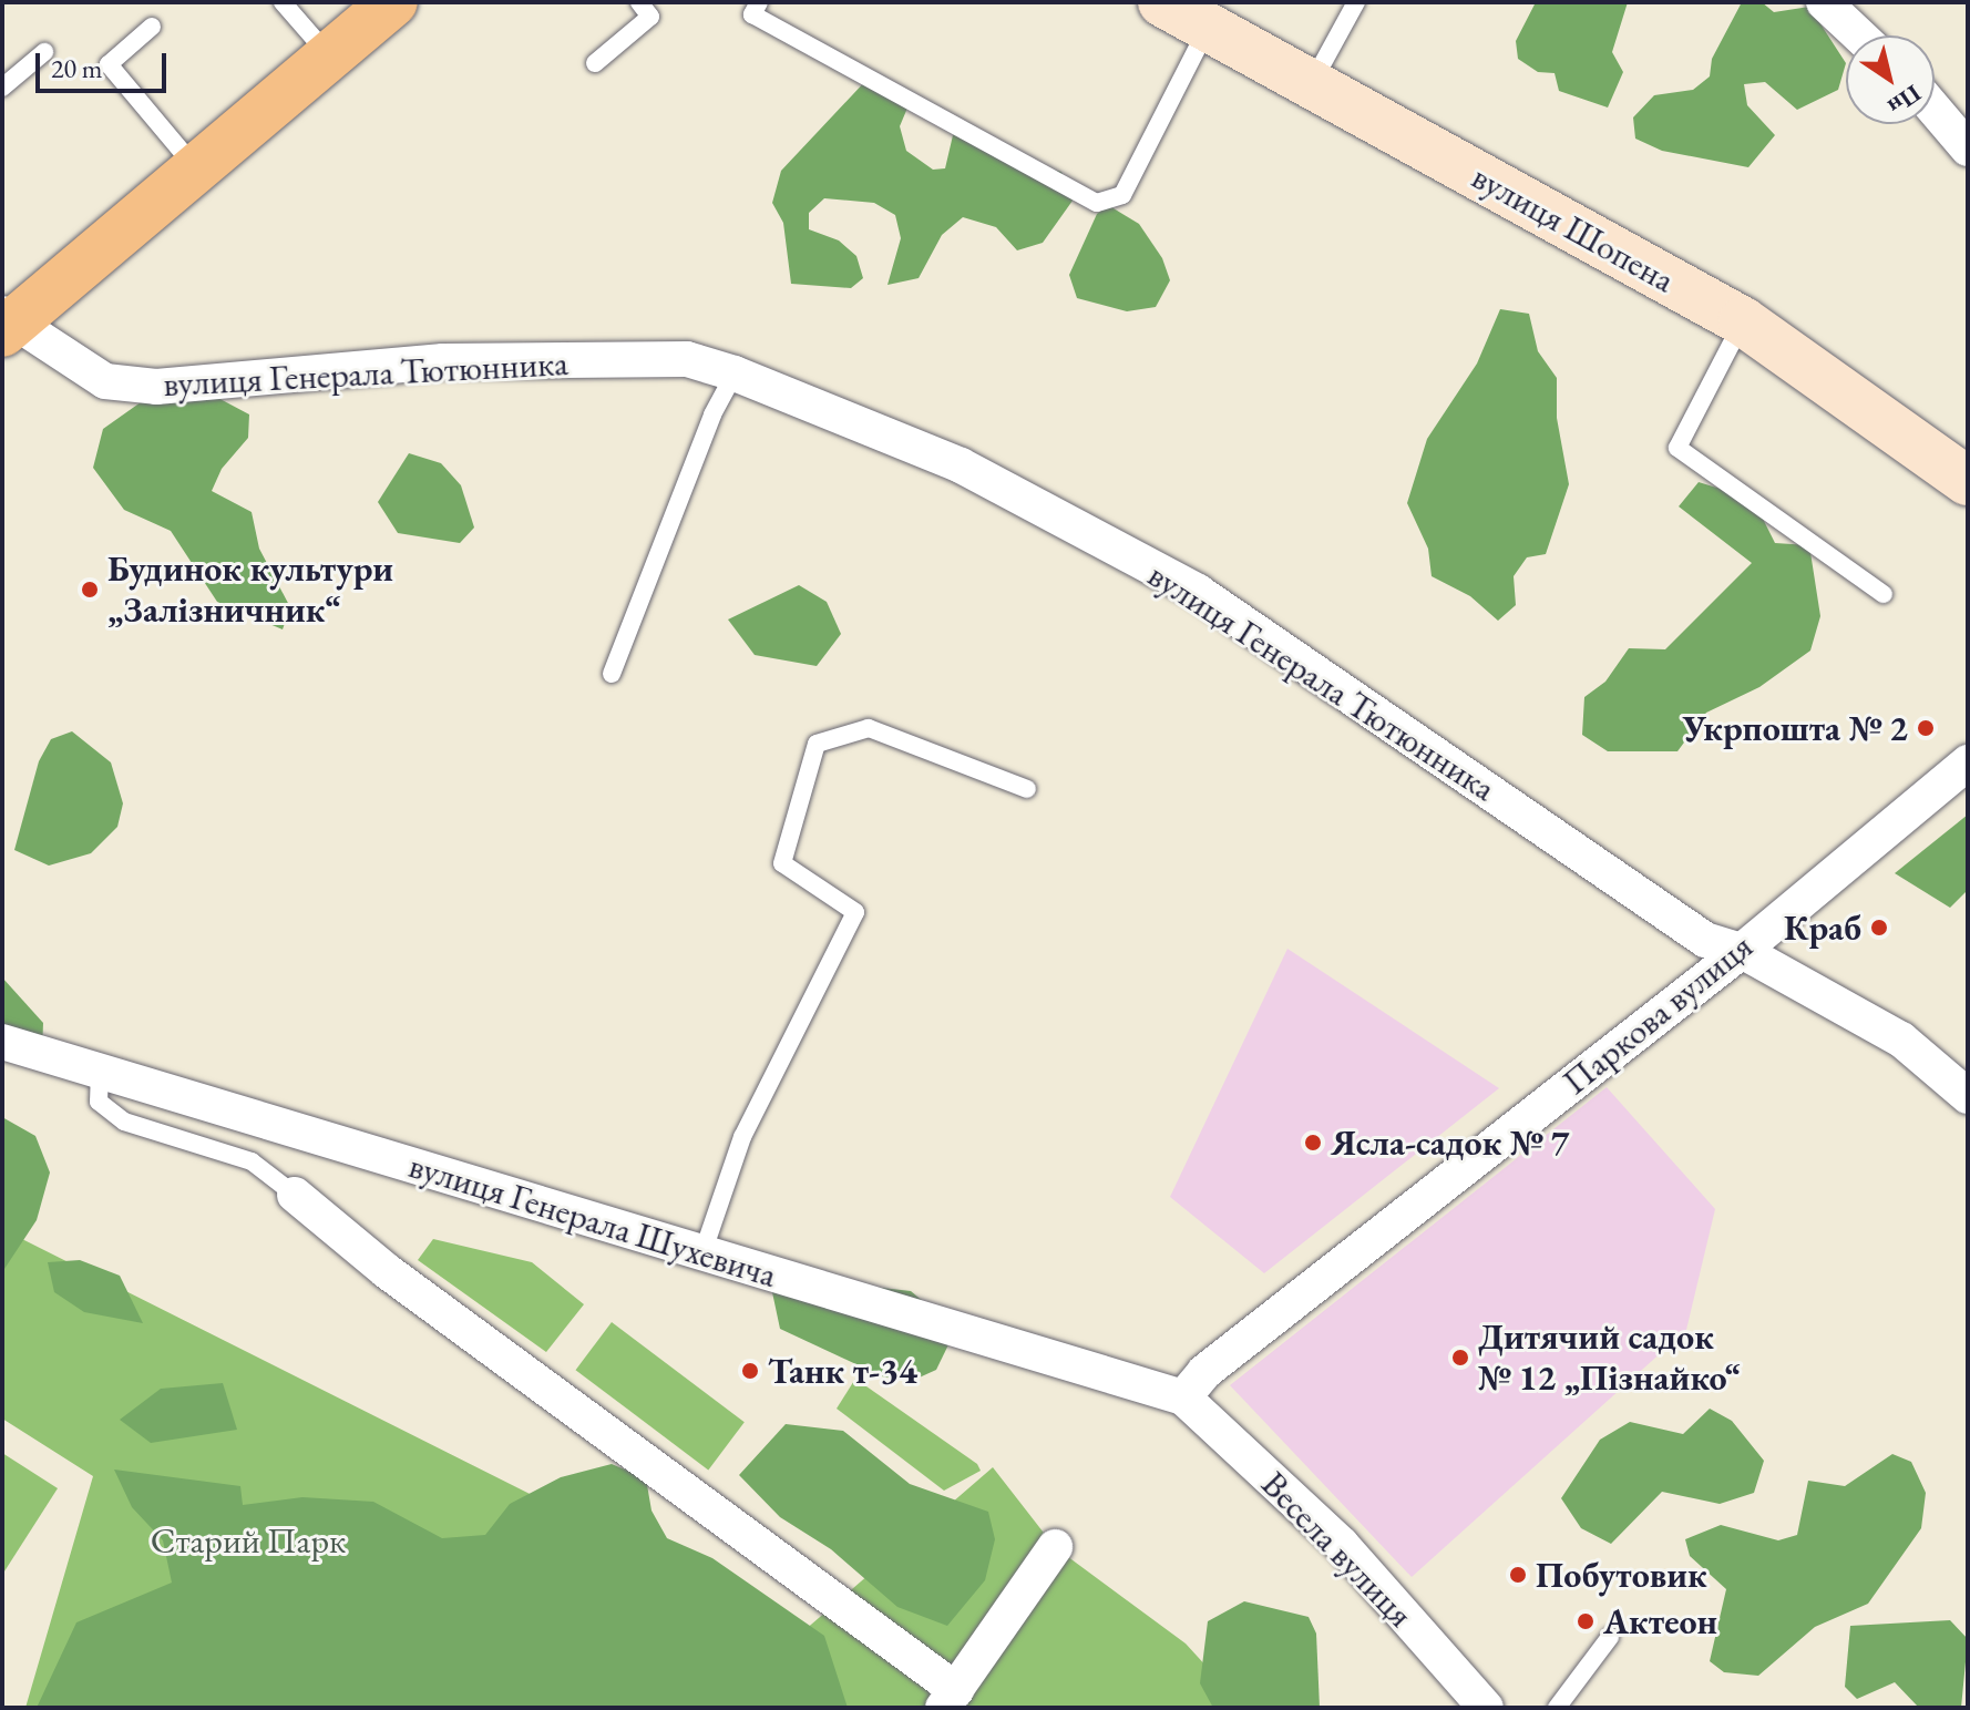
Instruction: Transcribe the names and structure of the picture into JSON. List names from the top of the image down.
{
  "streets": {
    "main road": ["вулиця Шопена"],
    "street": [
      "вулиця Генерала Тютюнника",
      "Паркова вулиця",
      "вулиця Генерала Шухевича",
      "Весела вулиця"
    ]
  },
  "crossings": [
    ["вулиця Генерала Тютюнника", "Паркова вулиця"],
    ["Паркова вулиця", "вулиця Генерала Шухевича"],
    ["Паркова вулиця", "Весела вулиця"],
    ["вулиця Генерала Шухевича", "Весела вулиця"]
  ],
  "parks": ["Старий Парк"],
  "places": [
    "Будинок культури „Залізничник“",
    "Укрпошта № 2",
    "Краб",
    "Ясла-садок № 7",
    "Дитячий садок № 12 „Пізнайко“",
    "Танк т-34",
    "Побутовик",
    "Актеон"
  ],
  "scale_bar": "20 m",
  "north": "bottom right"
}
